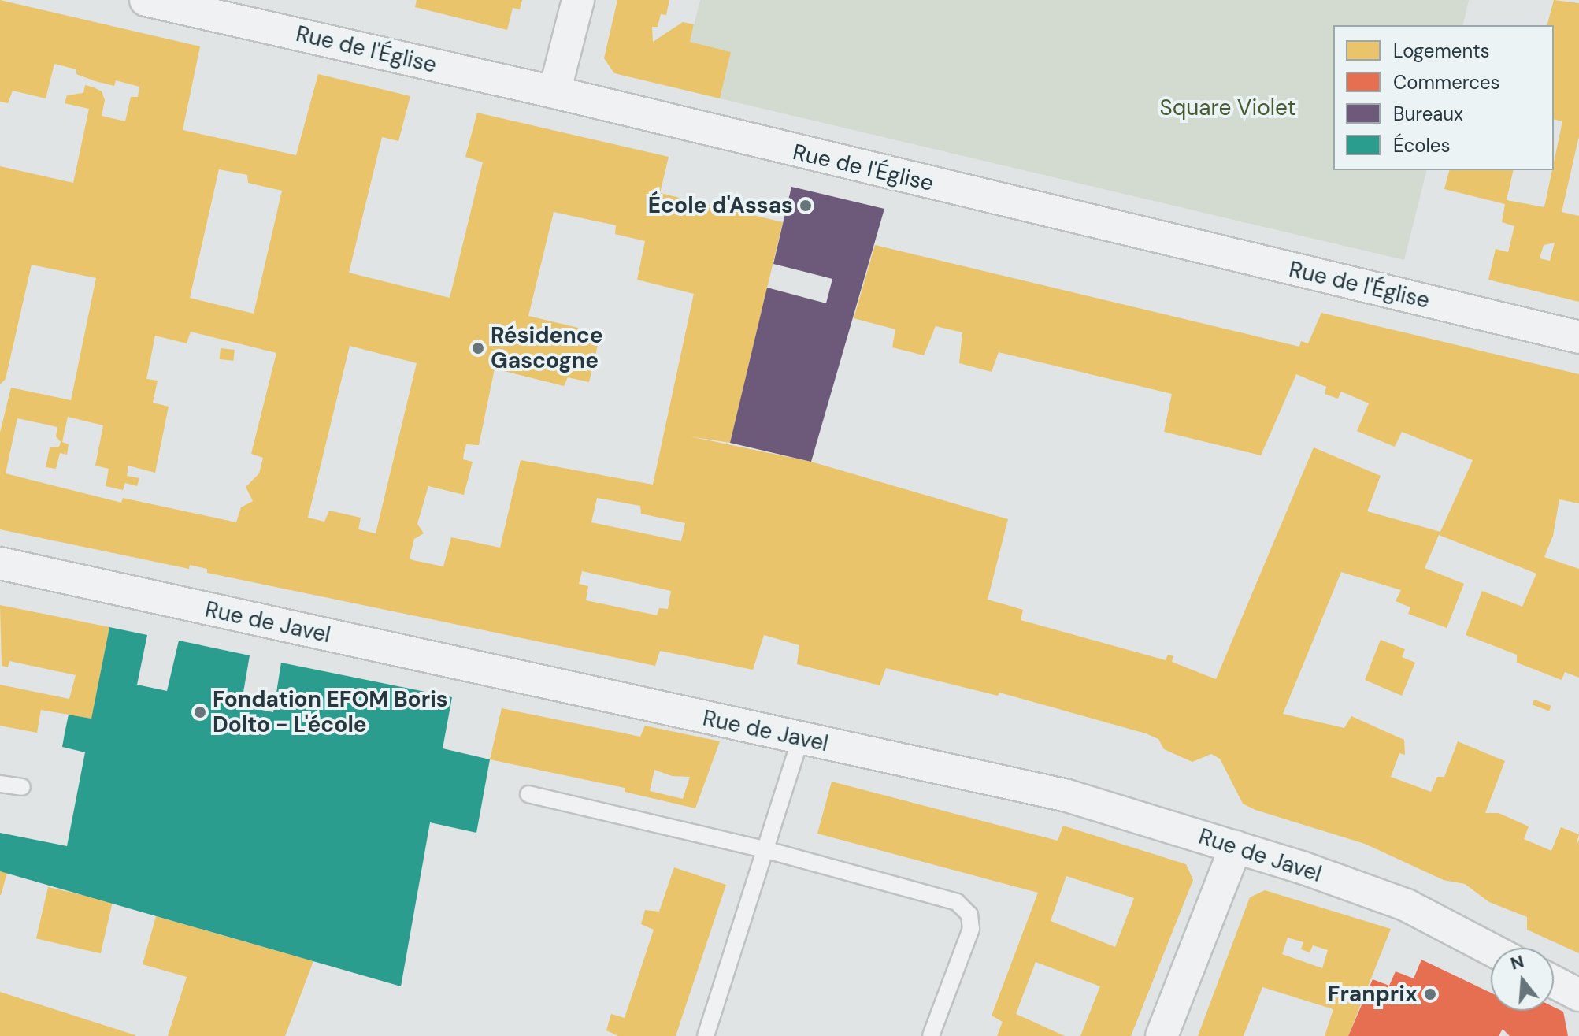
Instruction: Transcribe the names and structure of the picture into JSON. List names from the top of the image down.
{
  "streets": {
    "street": ["Rue de l'Église", "Rue de Javel"]
  },
  "parks": ["Square Violet"],
  "places": [
    "École d'Assas",
    "Résidence Gascogne",
    "Fondation EFOM Boris Dolto - L'école",
    "Franprix"
  ],
  "legend": [
    "Logements",
    "Commerces",
    "Bureaux",
    "Écoles"
  ],
  "north": "top"
}
